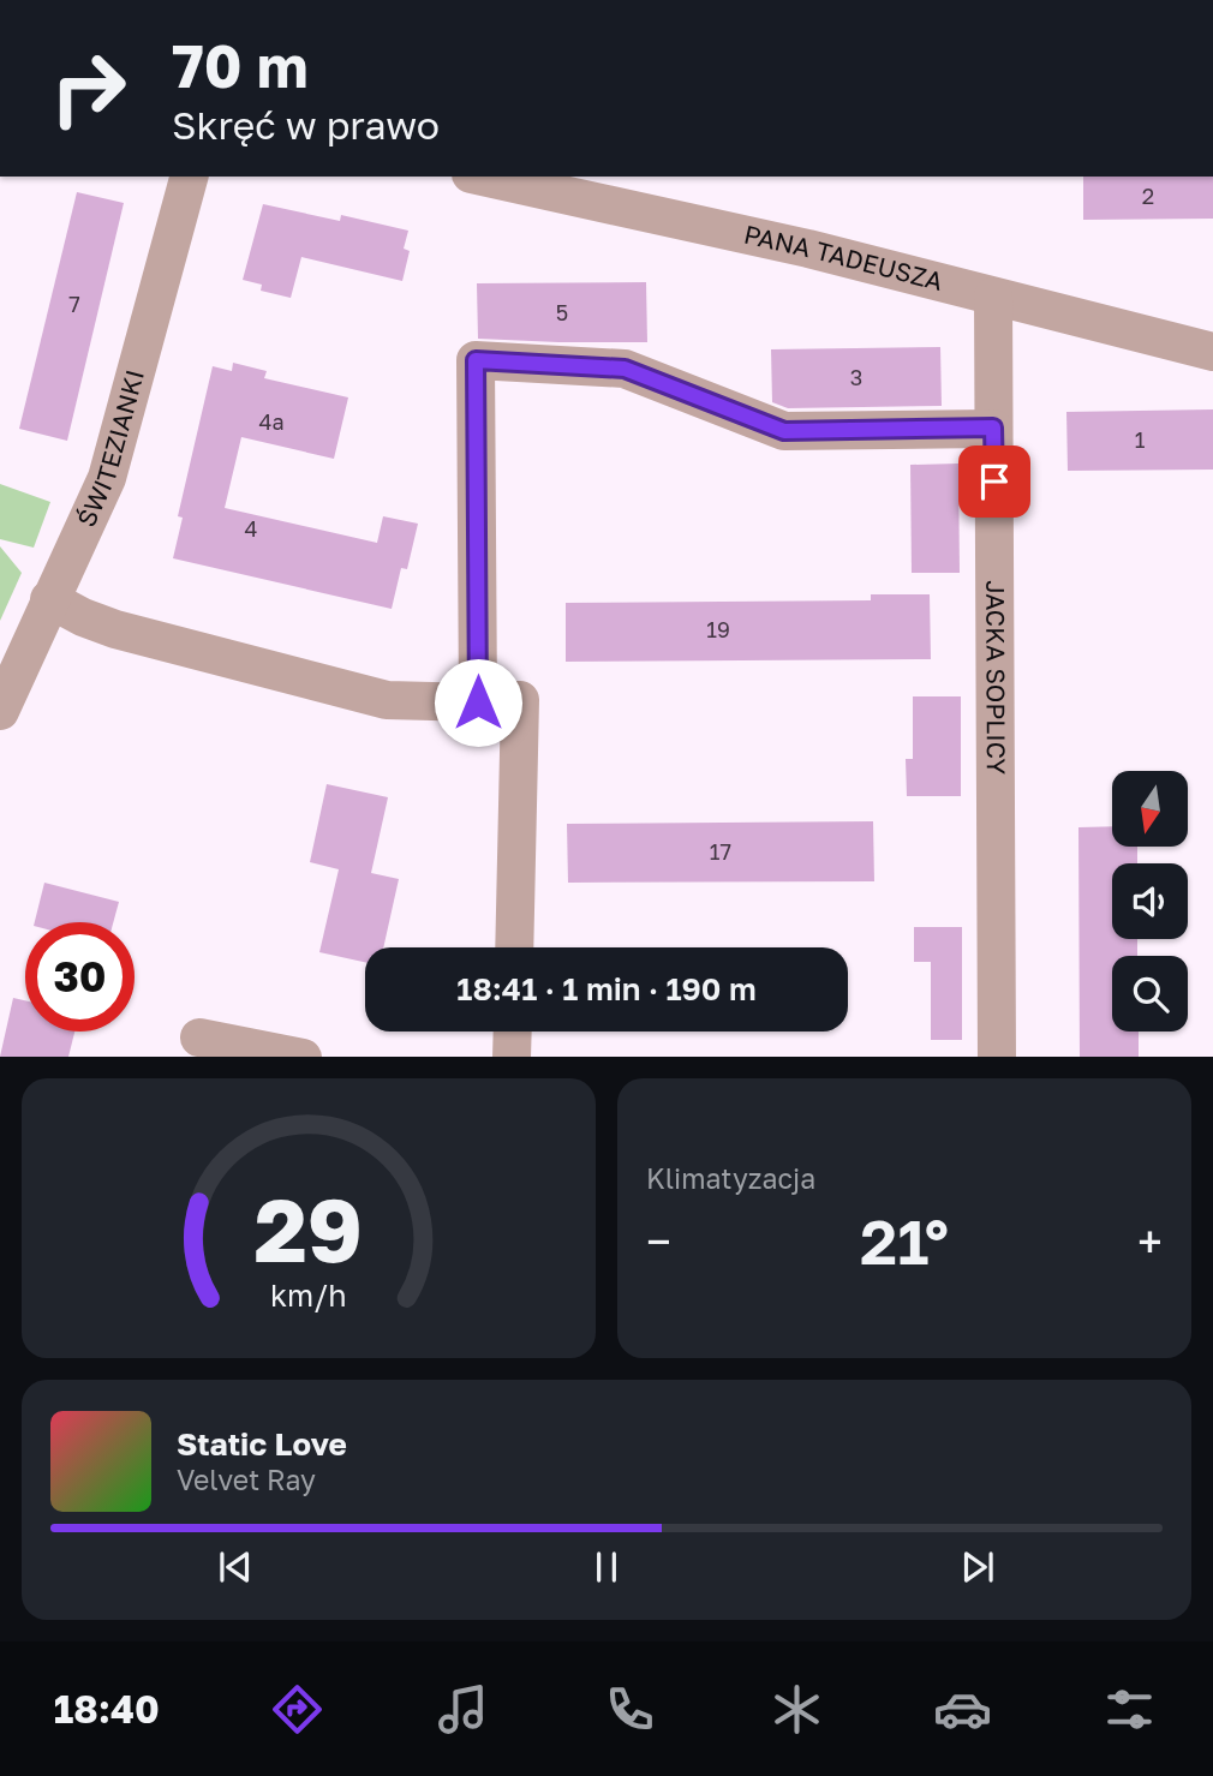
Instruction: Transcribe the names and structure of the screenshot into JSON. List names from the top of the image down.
{
  "streets": {
    "street": ["PANA TADEUSZA", "ŚWITEZIANKI", "JACKA SOPLICY"]
  },
  "crossings": [
    ["PANA TADEUSZA", "JACKA SOPLICY"]
  ],
  "house_numbers": [
    "2",
    "7",
    "5",
    "3",
    "4a",
    "1",
    "4",
    "19",
    "17"
  ],
  "north": "bottom",
  "page": {
    "turn": ["70 m", "Skręć w prawo"],
    "limit": "30",
    "trip": "18:41 · 1 min · 190 m",
    "tile": "Klimatyzacja",
    "heat": ["−", "21°", "+"],
    "song": ["Static Love", "Velvet Ray"],
    "tabs": "18:40",
    "gauge": ["29", "km/h"]
  }
}
